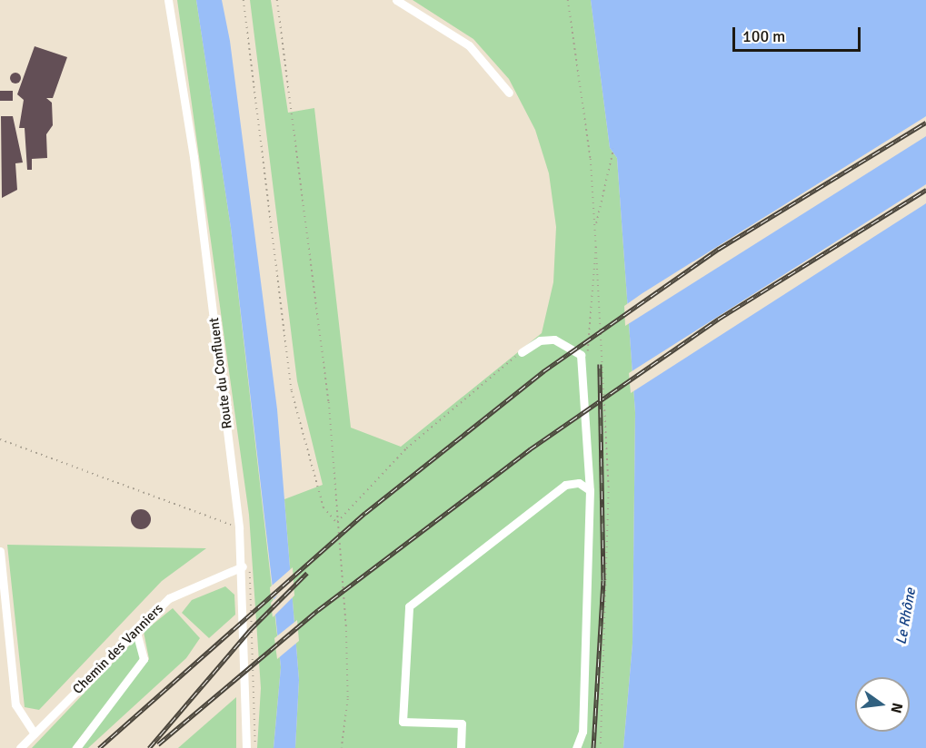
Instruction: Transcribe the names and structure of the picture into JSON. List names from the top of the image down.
{
  "streets": {
    "street": ["Route du Confluent", "Chemin des Vanniers"]
  },
  "crossings": [
    ["Route du Confluent", "Chemin des Vanniers"]
  ],
  "water": ["Le Rhône"],
  "scale_bar": "100 m",
  "north": "right"
}
